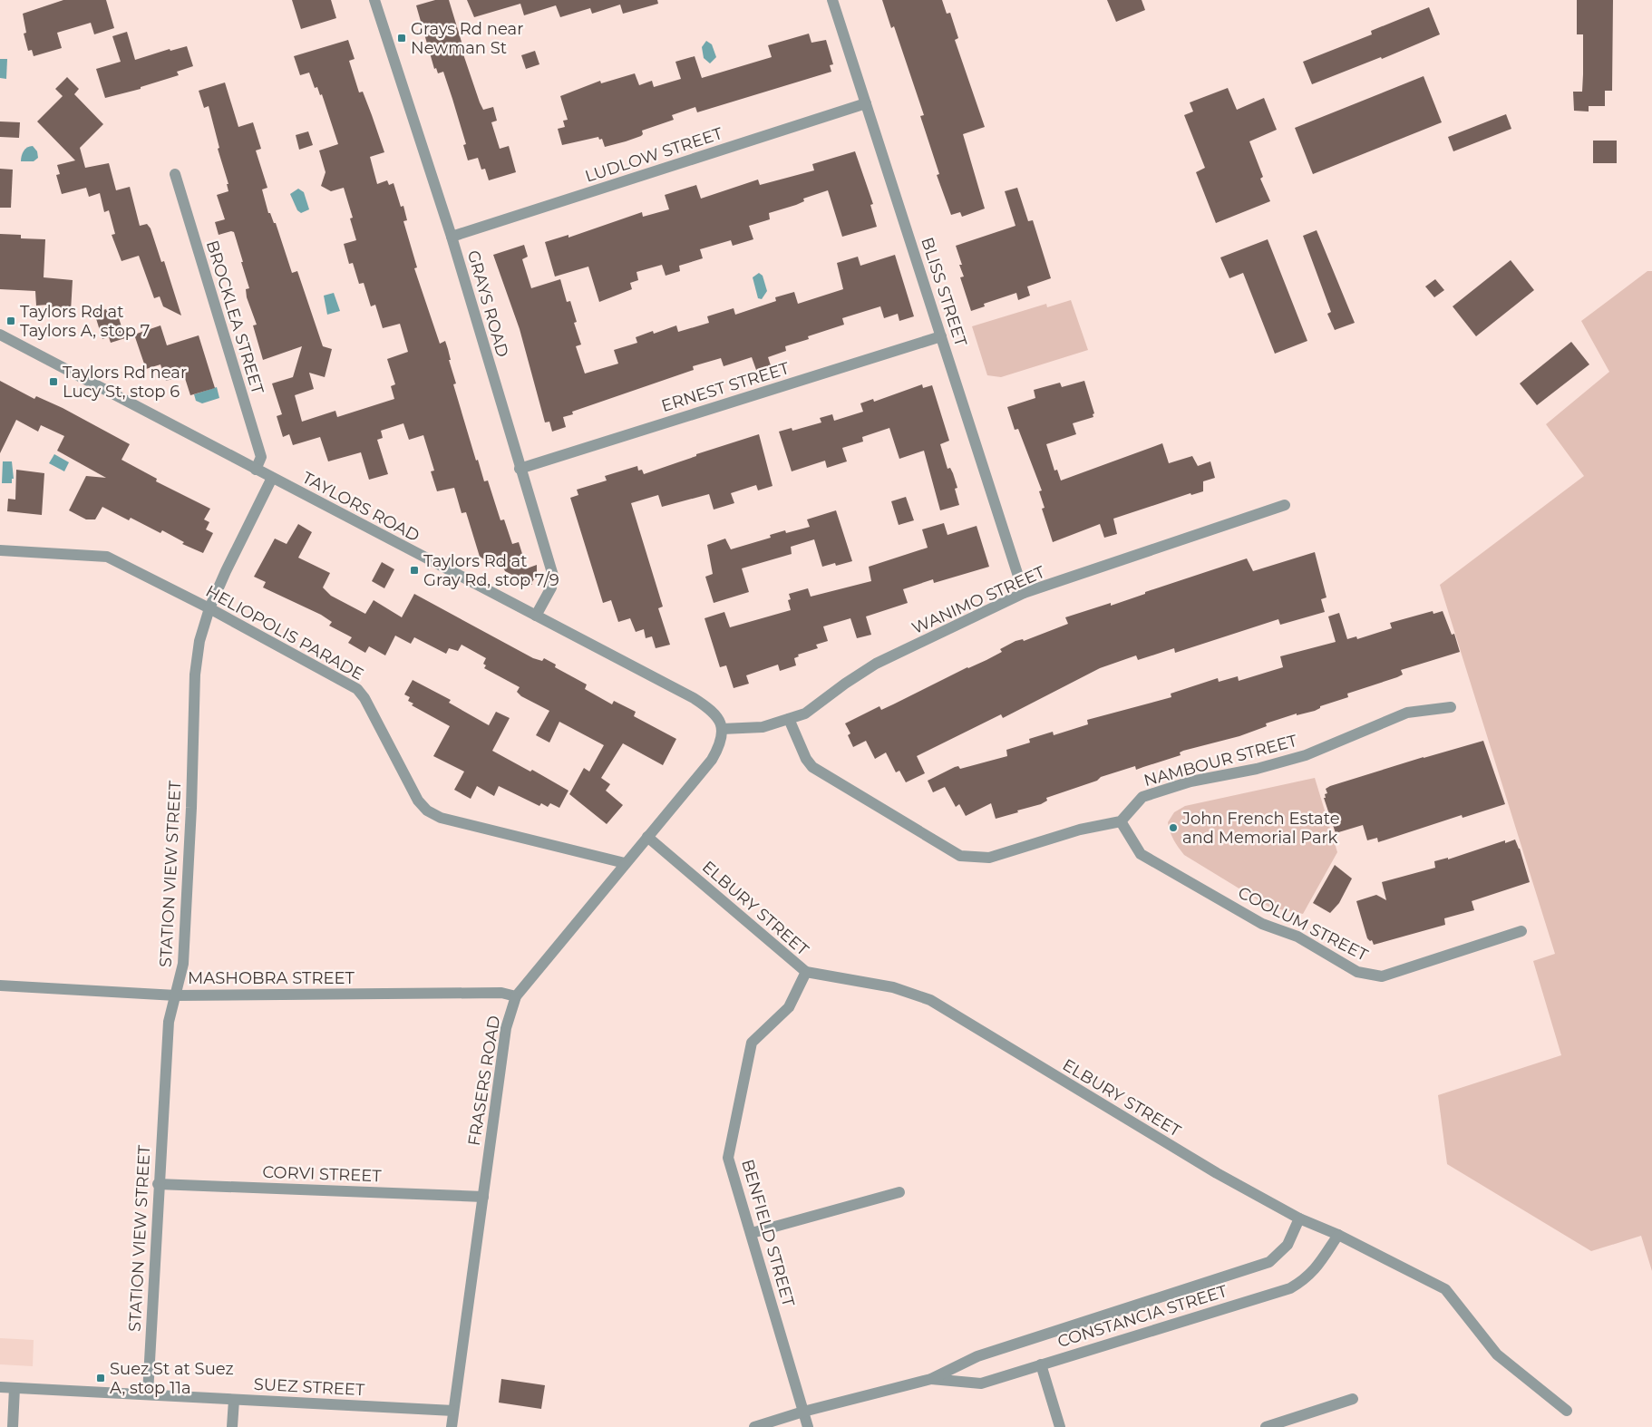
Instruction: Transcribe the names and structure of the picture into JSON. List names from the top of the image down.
{
  "streets": {
    "street": [
      "LUDLOW STREET",
      "BLISS STREET",
      "GRAYS ROAD",
      "BROCKLEA STREET",
      "ERNEST STREET",
      "TAYLORS ROAD",
      "WANIMO STREET",
      "HELIOPOLIS PARADE",
      "NAMBOUR STREET",
      "STATION VIEW STREET",
      "ELBURY STREET",
      "COOLUM STREET",
      "MASHOBRA STREET",
      "FRASERS ROAD",
      "CORVI STREET",
      "BENFIELD STREET",
      "CONSTANCIA STREET",
      "SUEZ STREET"
    ]
  },
  "crossings": [
    ["LUDLOW STREET", "BLISS STREET"],
    ["LUDLOW STREET", "GRAYS ROAD"],
    ["BLISS STREET", "ERNEST STREET"],
    ["BLISS STREET", "WANIMO STREET"],
    ["GRAYS ROAD", "ERNEST STREET"],
    ["GRAYS ROAD", "TAYLORS ROAD"],
    ["BROCKLEA STREET", "TAYLORS ROAD"],
    ["TAYLORS ROAD", "WANIMO STREET"],
    ["TAYLORS ROAD", "STATION VIEW STREET"],
    ["TAYLORS ROAD", "FRASERS ROAD"],
    ["WANIMO STREET", "FRASERS ROAD"],
    ["HELIOPOLIS PARADE", "STATION VIEW STREET"],
    ["HELIOPOLIS PARADE", "FRASERS ROAD"],
    ["NAMBOUR STREET", "COOLUM STREET"],
    ["STATION VIEW STREET", "MASHOBRA STREET"],
    ["STATION VIEW STREET", "CORVI STREET"],
    ["STATION VIEW STREET", "SUEZ STREET"],
    ["ELBURY STREET", "FRASERS ROAD"],
    ["ELBURY STREET", "BENFIELD STREET"],
    ["ELBURY STREET", "CONSTANCIA STREET"],
    ["MASHOBRA STREET", "FRASERS ROAD"],
    ["FRASERS ROAD", "CORVI STREET"],
    ["FRASERS ROAD", "SUEZ STREET"],
    ["BENFIELD STREET", "CONSTANCIA STREET"]
  ],
  "places": {
    "transit": [
      "Grays Rd near Newman St",
      "Taylors Rd at Taylors A, stop 7",
      "Taylors Rd near Lucy St, stop 6",
      "Taylors Rd at Gray Rd, stop 7/9",
      "Suez St at Suez A, stop 11a"
    ],
    "other": ["John French Estate and Memorial Park"]
  }
}
